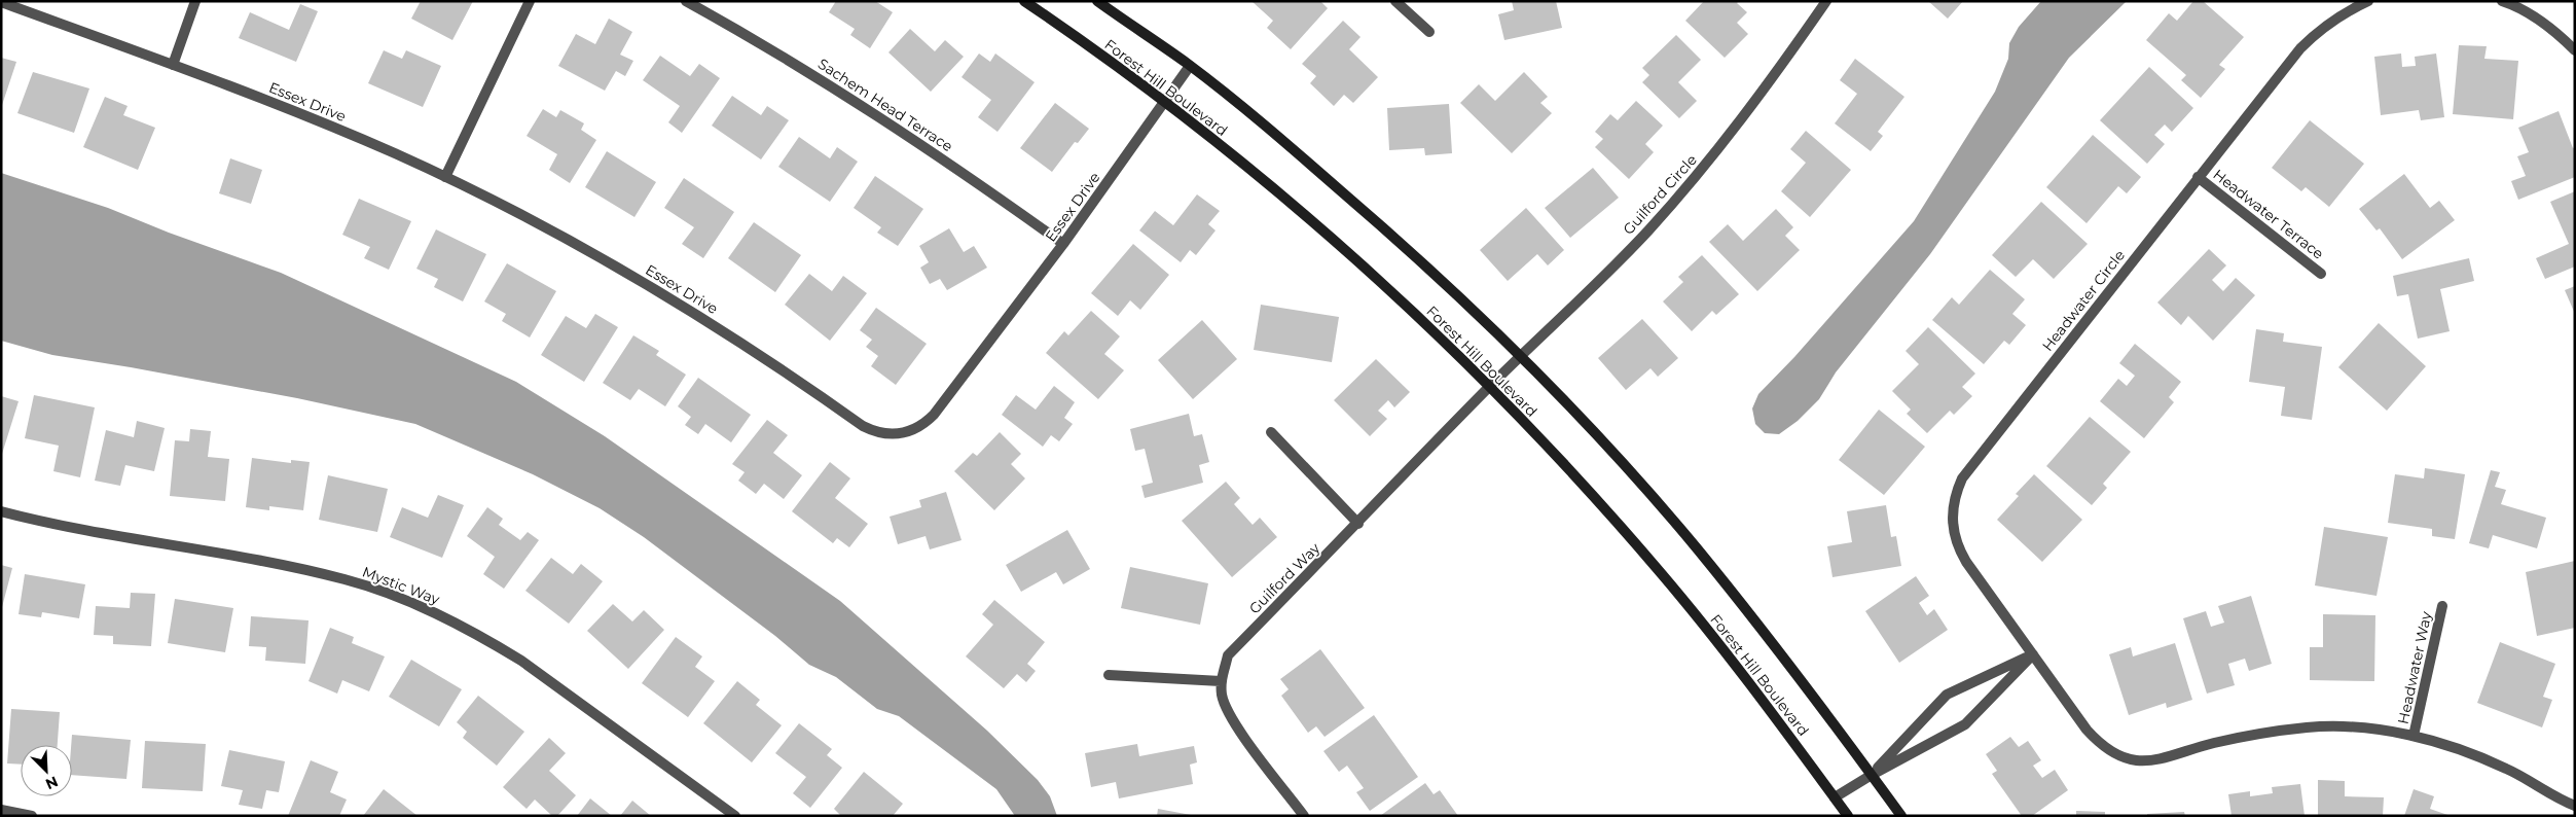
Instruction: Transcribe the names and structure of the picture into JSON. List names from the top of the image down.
{
  "streets": {
    "main road": ["Forest Hill Boulevard"],
    "street": [
      "Essex Drive",
      "Sachem Head Terrace",
      "Guilford Circle",
      "Headwater Terrace",
      "Headwater Circle",
      "Guilford Way",
      "Mystic Way",
      "Headwater Way"
    ]
  },
  "crossings": [
    ["Forest Hill Boulevard", "Essex Drive"],
    ["Forest Hill Boulevard", "Guilford Circle"],
    ["Forest Hill Boulevard", "Guilford Way"],
    ["Essex Drive", "Sachem Head Terrace"],
    ["Guilford Circle", "Guilford Way"],
    ["Headwater Terrace", "Headwater Circle"],
    ["Headwater Circle", "Headwater Way"]
  ],
  "north": "bottom right"
}
